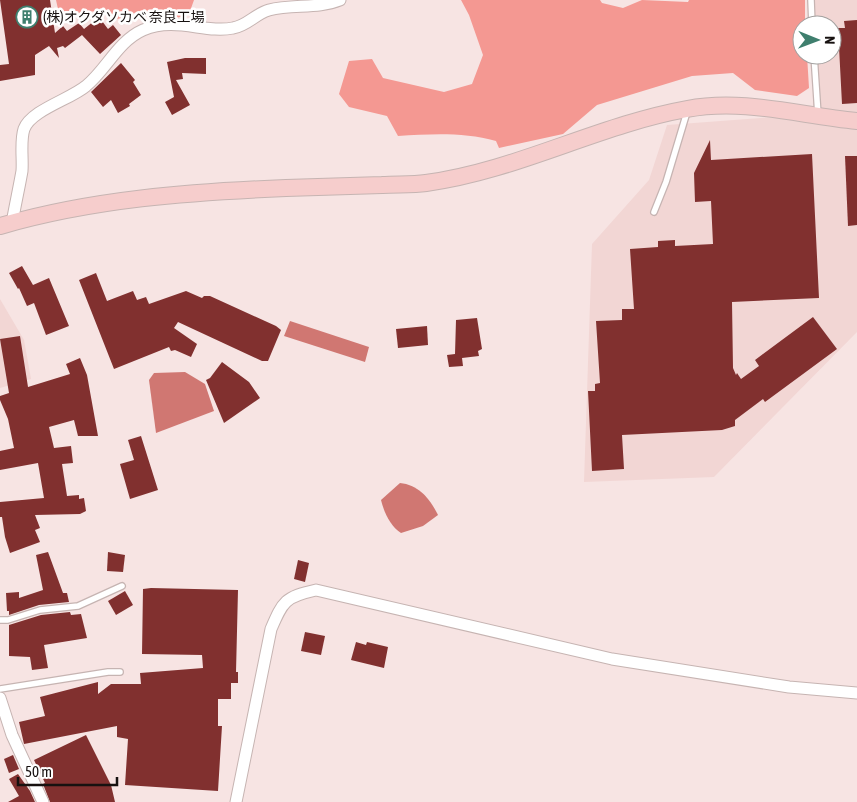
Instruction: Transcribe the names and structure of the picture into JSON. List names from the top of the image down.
{
  "places": {
    "building": ["(株)オクダソカベ 奈良工場"]
  },
  "scale_bar": "50 m",
  "north": "right"
}
